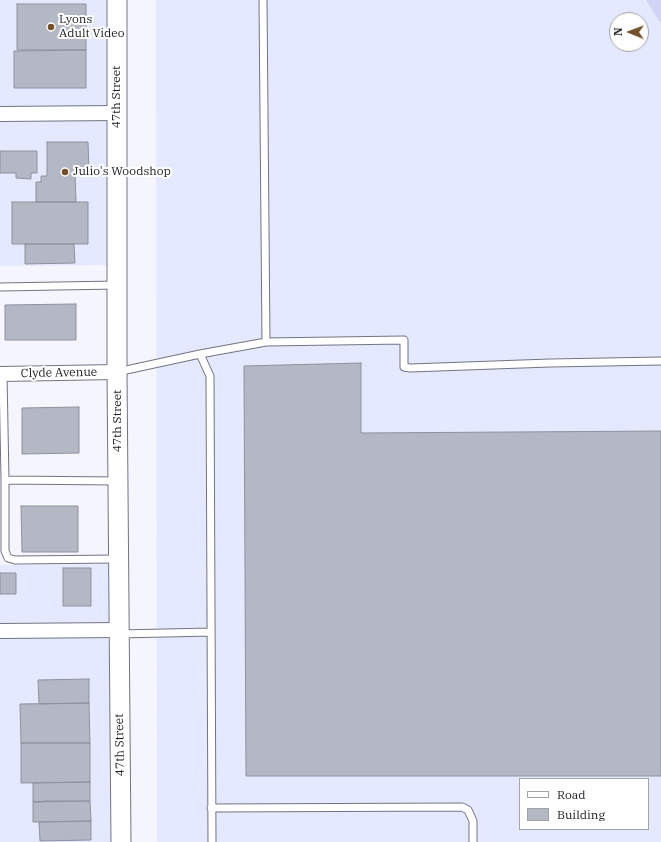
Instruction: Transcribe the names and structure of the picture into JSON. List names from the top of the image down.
{
  "streets": {
    "main road": ["47th Street"],
    "street": ["Clyde Avenue"]
  },
  "crossings": [
    ["47th Street", "Clyde Avenue"]
  ],
  "places": ["Lyons Adult Video", "Julio's Woodshop"],
  "legend": ["Road", "Building"],
  "north": "left"
}
